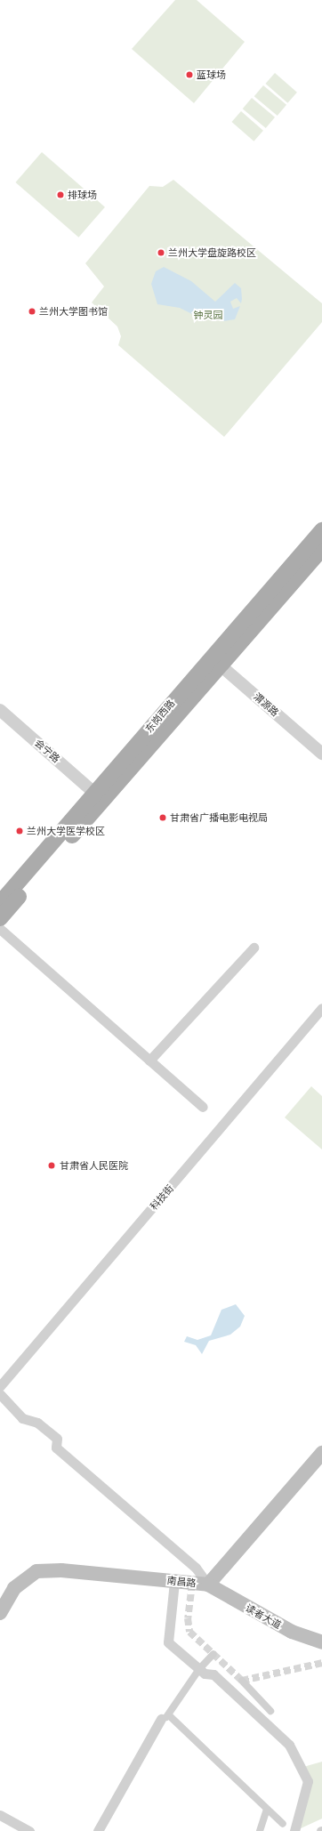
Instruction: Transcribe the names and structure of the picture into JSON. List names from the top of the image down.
{
  "streets": {
    "main road": ["东岗西路", "南昌路", "读者大道"],
    "street": ["渭源路", "会宁路", "科技街"]
  },
  "crossings": [
    ["渭源路", "东岗西路"],
    ["东岗西路", "会宁路"],
    ["南昌路", "读者大道"]
  ],
  "parks": ["钟灵园"],
  "places": [
    "蓝球场",
    "排球场",
    "兰州大学盘旋路校区",
    "兰州大学图书馆",
    "甘肃省广播电影电视局",
    "兰州大学医学校区",
    "甘肃省人民医院"
  ]
}
